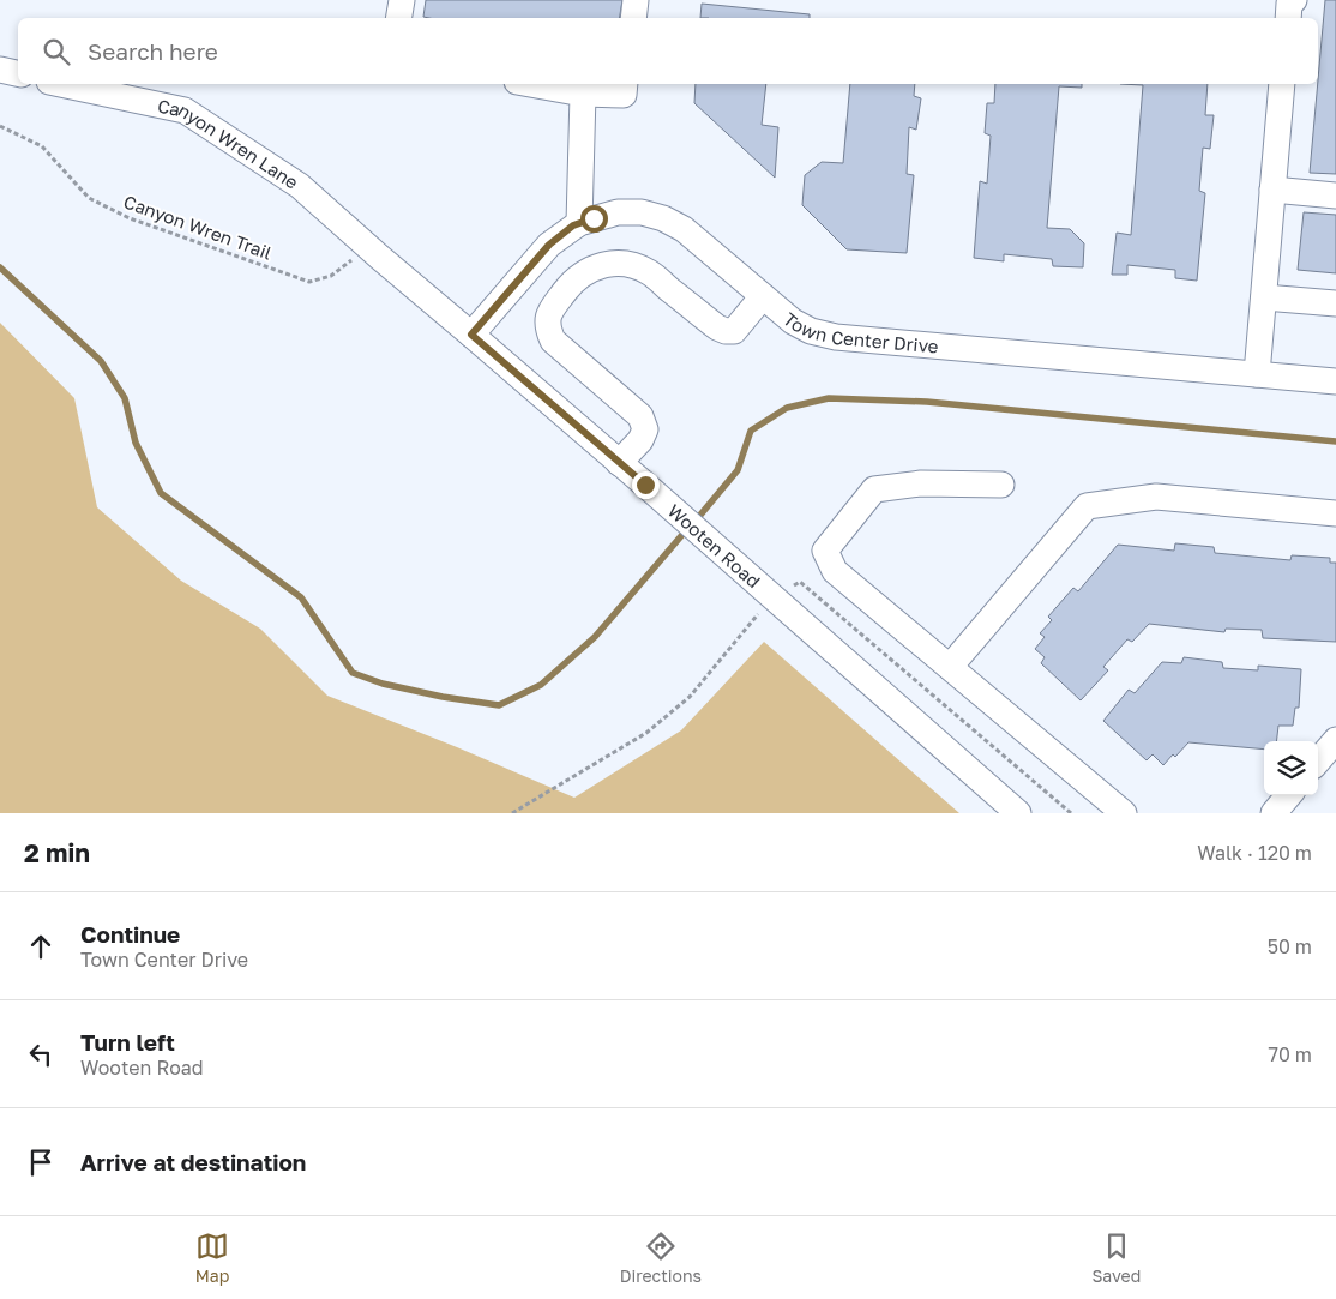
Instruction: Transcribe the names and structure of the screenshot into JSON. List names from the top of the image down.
{
  "streets": {
    "street": ["Canyon Wren Lane", "Town Center Drive", "Wooten Road"],
    "path": ["Canyon Wren Trail"]
  },
  "crossings": [
    ["Canyon Wren Lane", "Canyon Wren Trail"],
    ["Canyon Wren Lane", "Wooten Road"],
    ["Canyon Wren Trail", "Wooten Road"],
    ["Town Center Drive", "Wooten Road"]
  ],
  "page": {
    "search": "Search here",
    "heading": ["2 min", "Walk · 120 m"],
    "list": [
      ["Continue", "Town Center Drive", "50 m"],
      ["Turn left", "Wooten Road", "70 m"],
      "Arrive at destination"
    ],
    "nav": ["Map", "Directions", "Saved"]
  }
}
